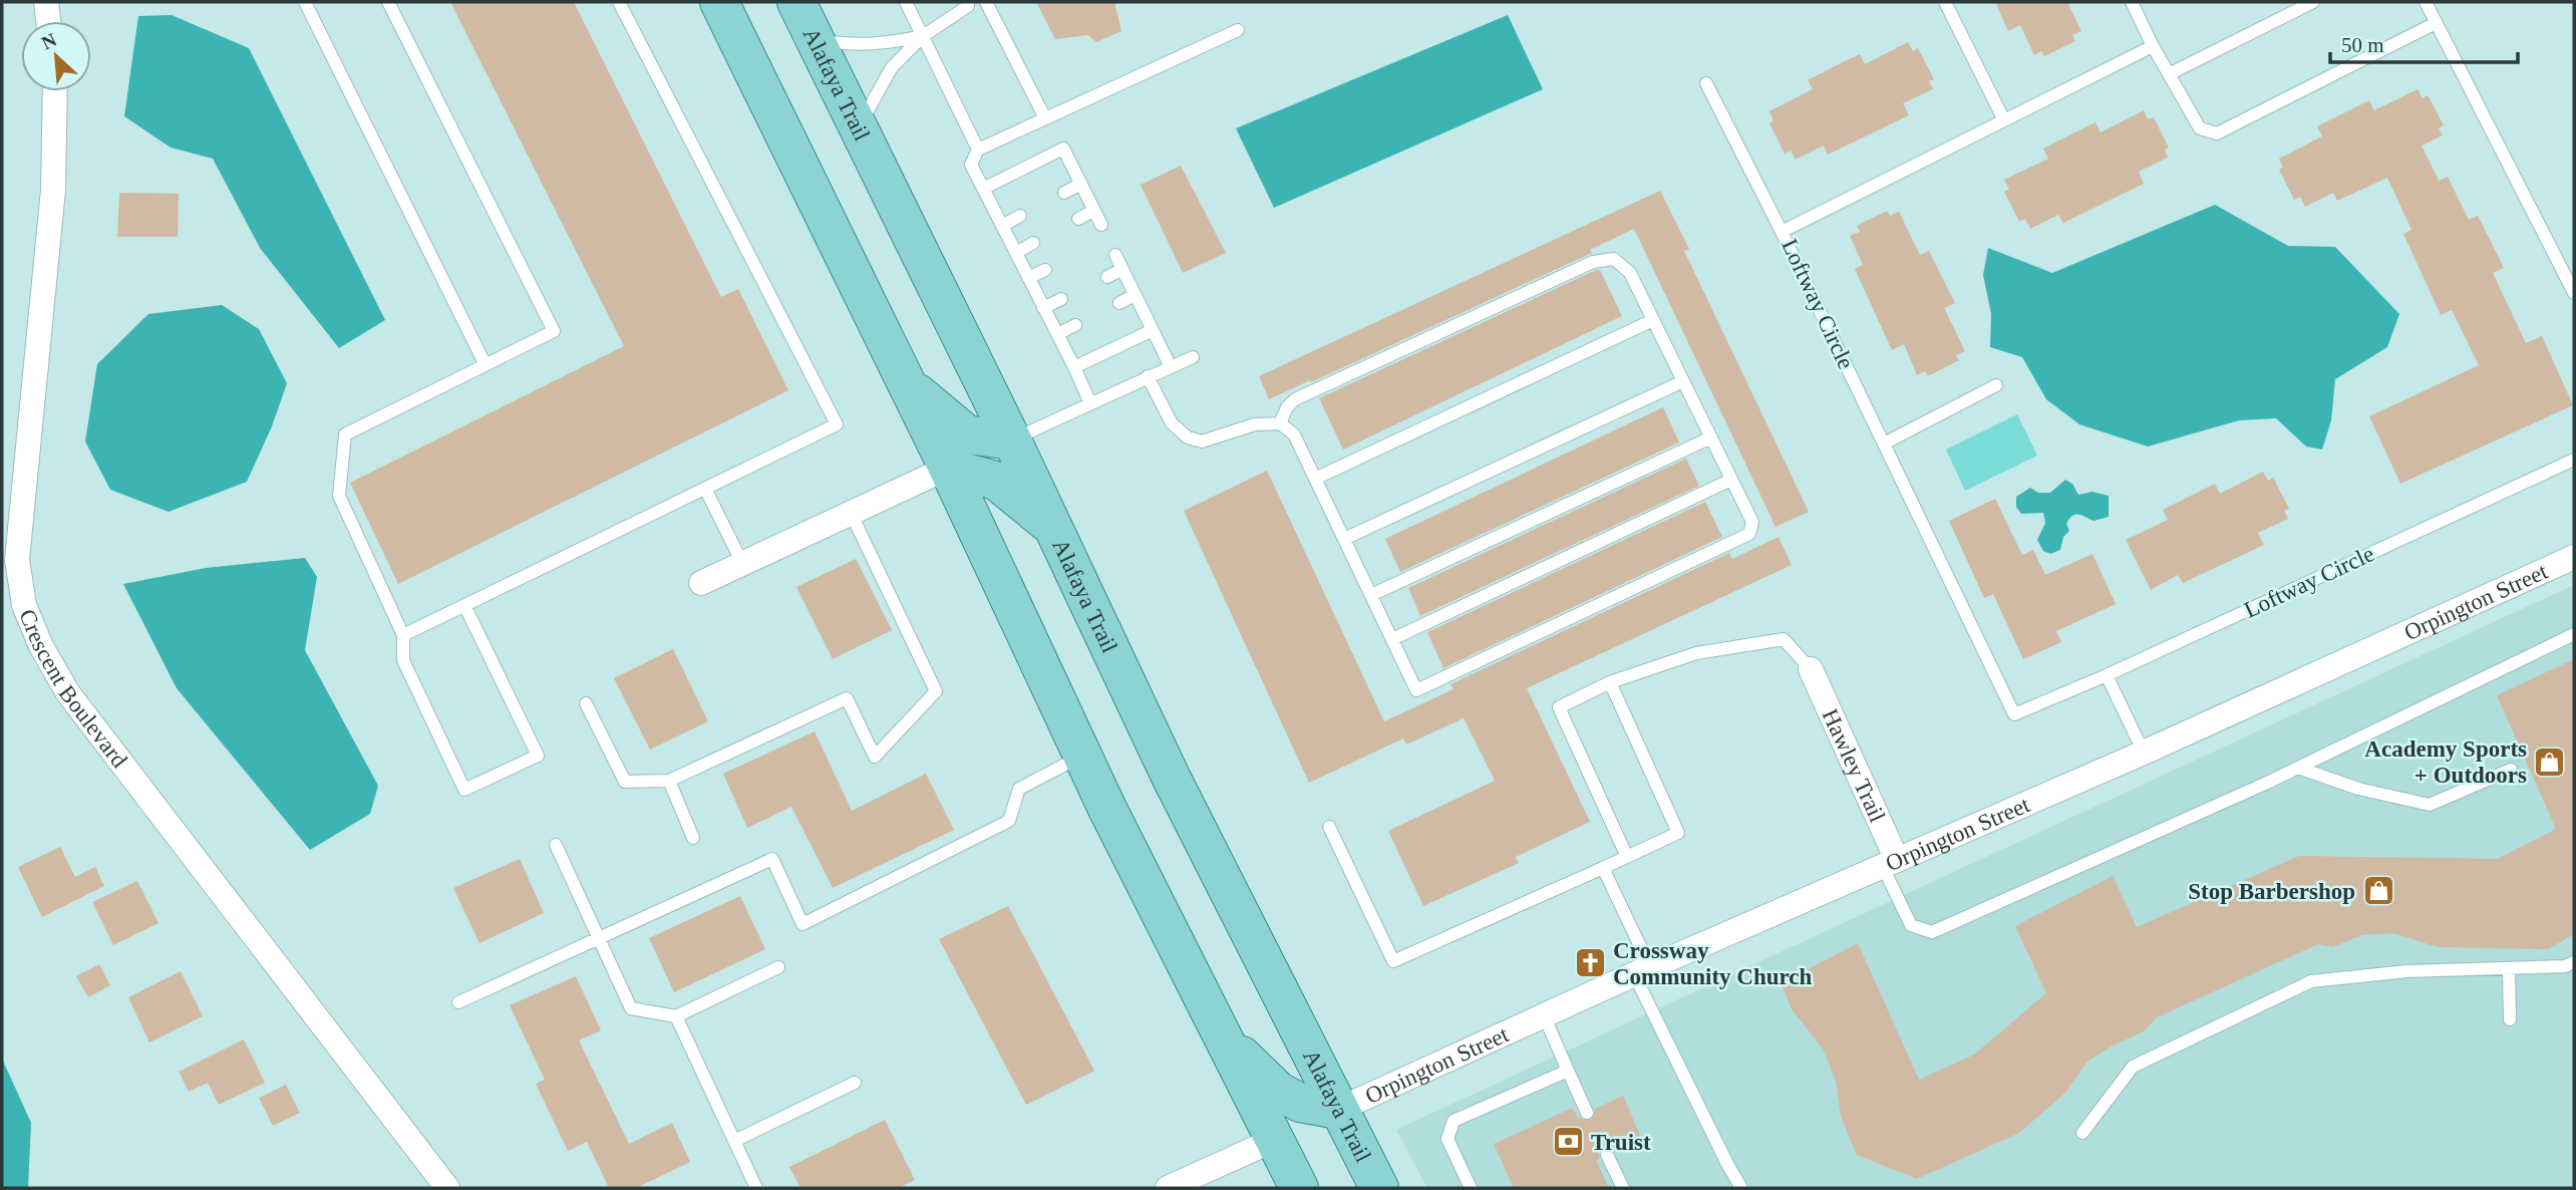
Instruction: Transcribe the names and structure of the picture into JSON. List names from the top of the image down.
{
  "streets": {
    "main road": ["Alafaya Trail"],
    "street": ["Orpington Street", "Crescent Boulevard", "Hawley Trail"],
    "lane": ["Loftway Circle"]
  },
  "crossings": [
    ["Alafaya Trail", "Orpington Street"],
    ["Orpington Street", "Hawley Trail"]
  ],
  "places": {
    "shop": ["Academy Sports + Outdoors", "Stop Barbershop"],
    "church": ["Crossway Community Church"],
    "bank": ["Truist"]
  },
  "scale_bar": "50 m",
  "north": "top left"
}
